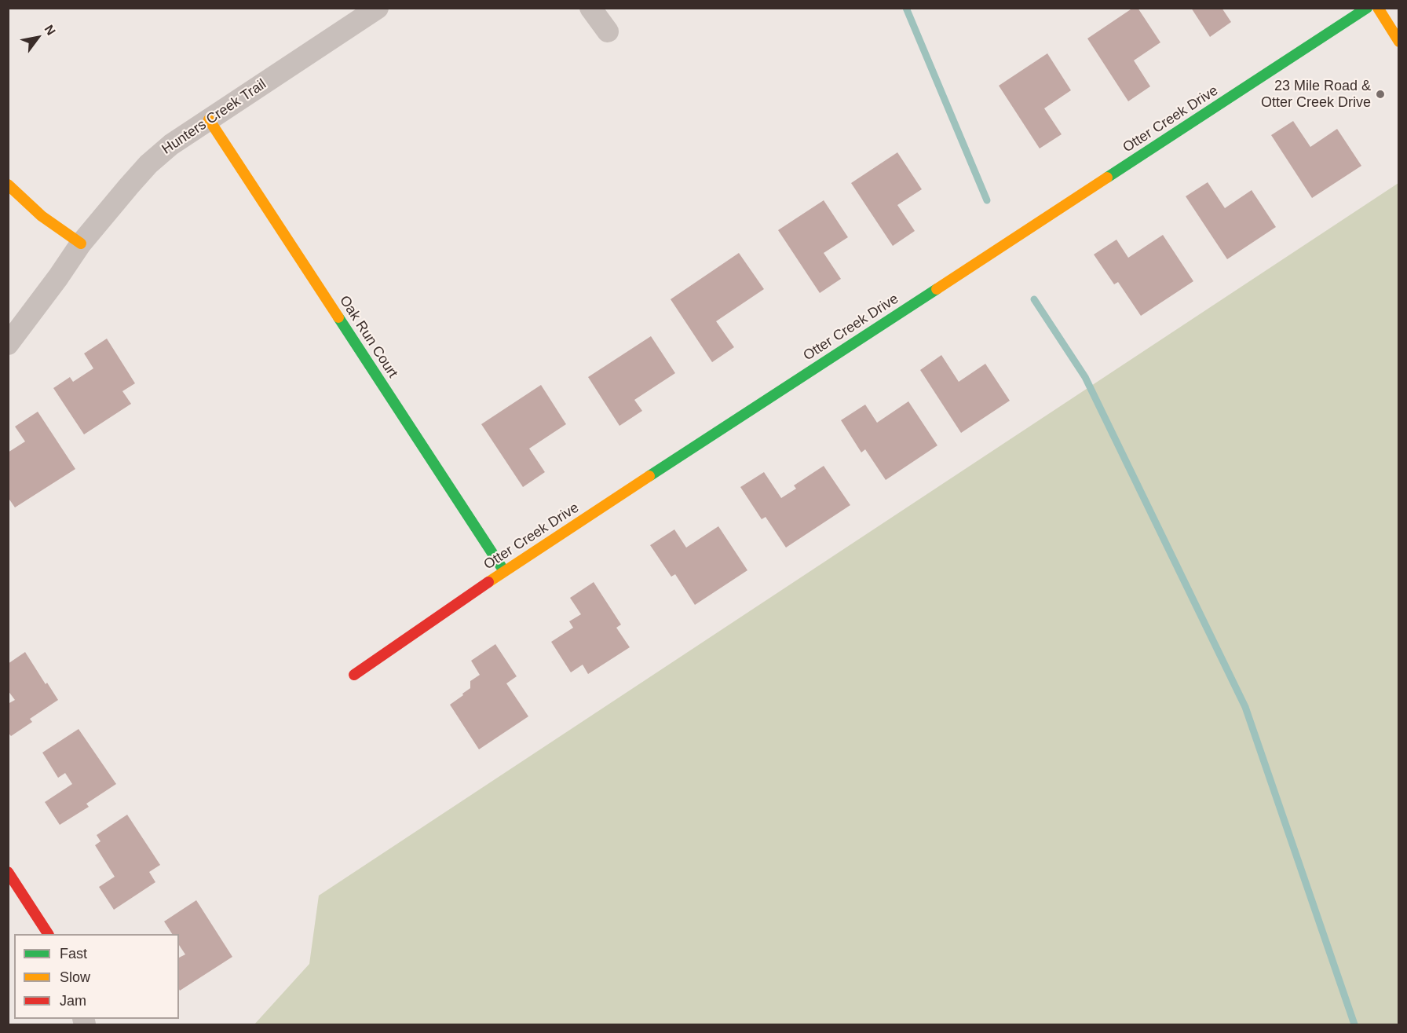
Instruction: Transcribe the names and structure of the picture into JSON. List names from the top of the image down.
{
  "streets": {
    "street": ["Hunters Creek Trail", "Otter Creek Drive", "Oak Run Court"]
  },
  "crossings": [
    ["Hunters Creek Trail", "Oak Run Court"],
    ["Otter Creek Drive", "Oak Run Court"]
  ],
  "places": ["23 Mile Road & Otter Creek Drive"],
  "legend": ["Fast", "Slow", "Jam"],
  "north": "top right"
}
